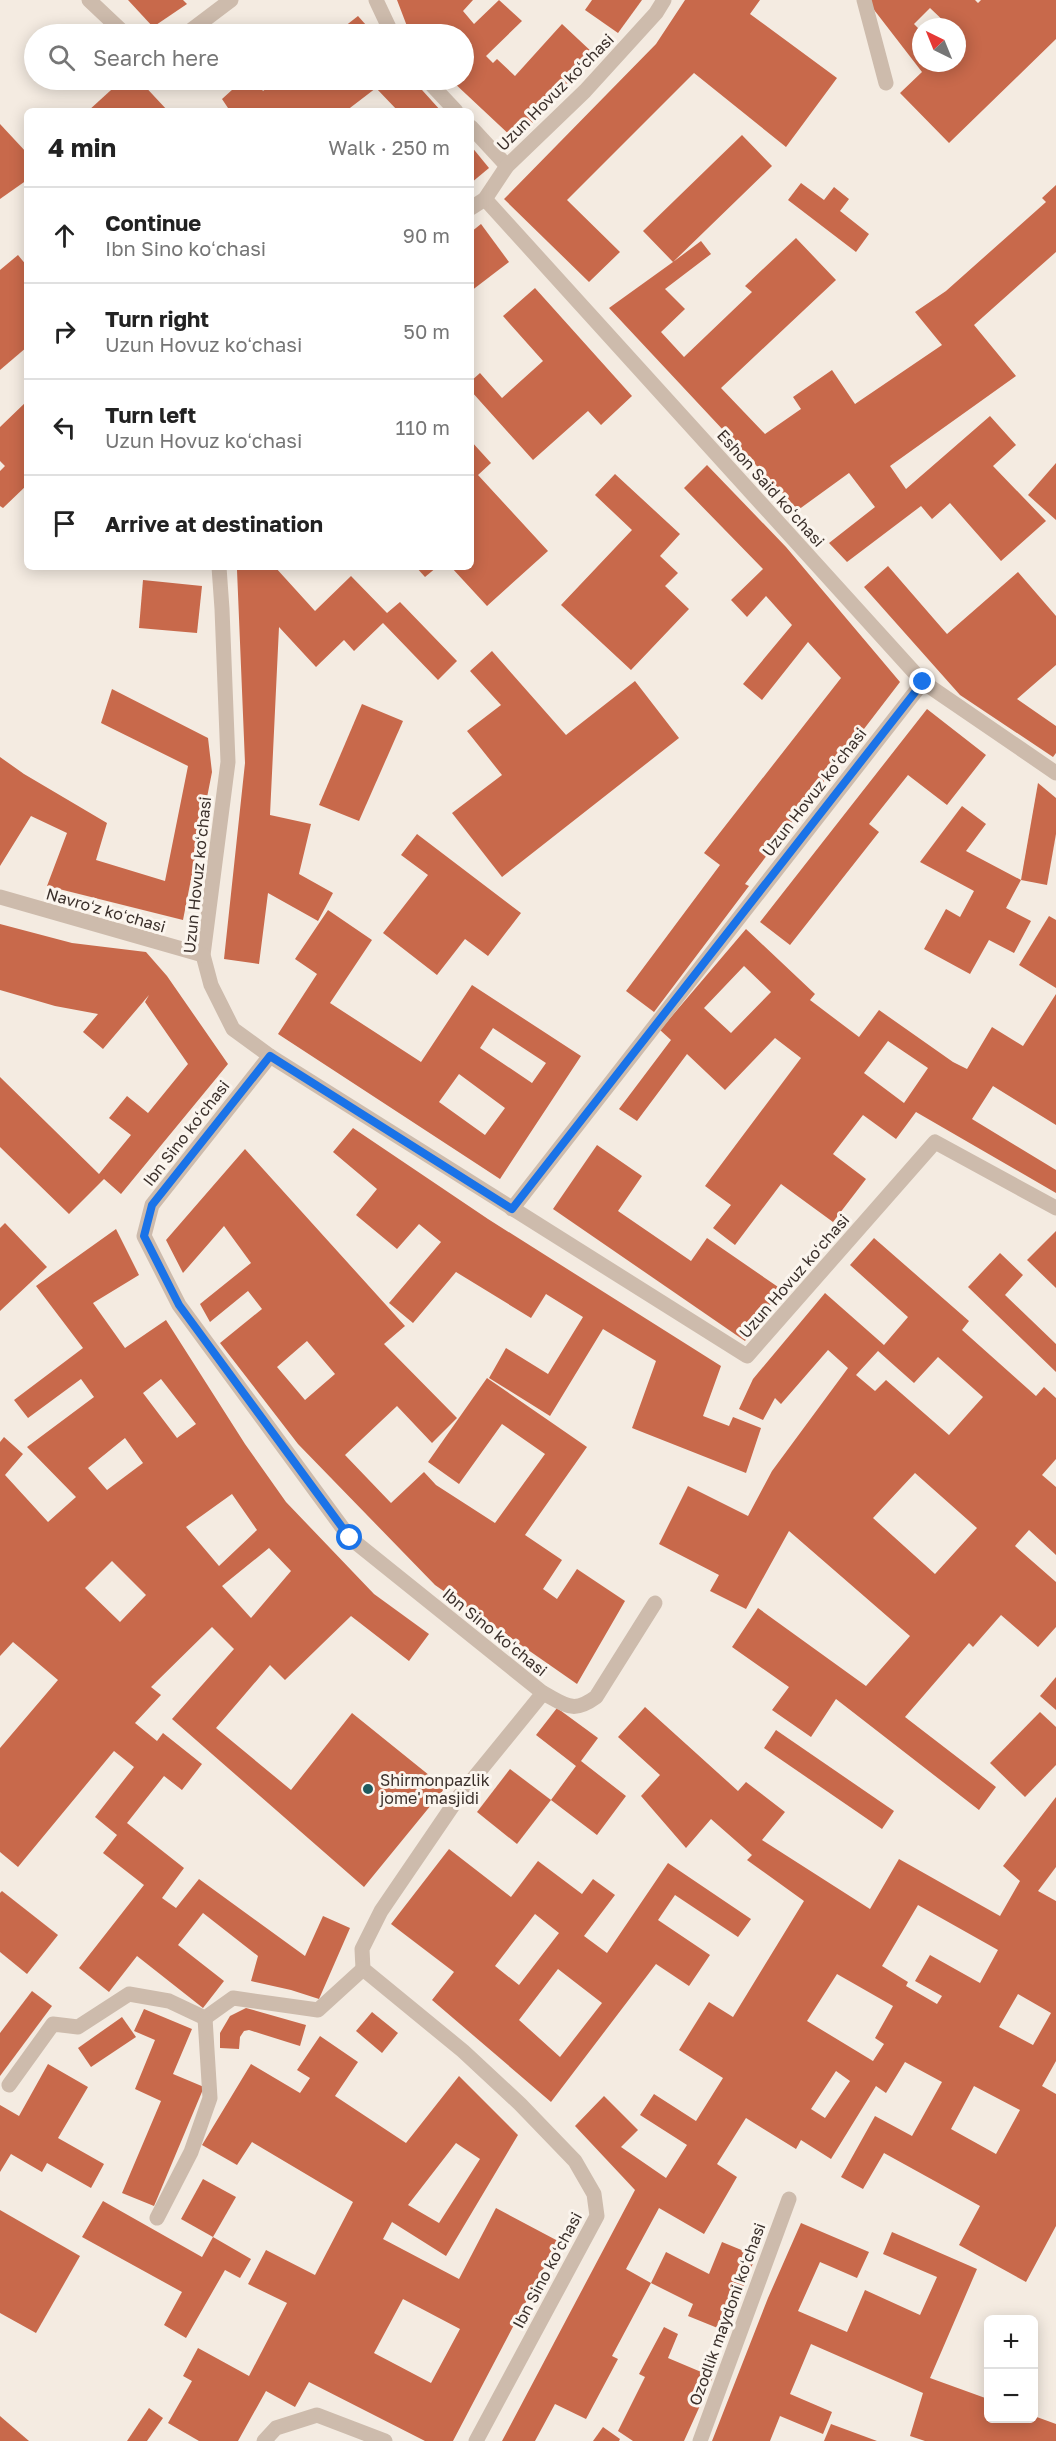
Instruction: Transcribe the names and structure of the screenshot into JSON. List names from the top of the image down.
{
  "streets": {
    "street": [
      "Uzun Hovuz koʻchasi",
      "Eshon Said koʻchasi",
      "Navroʻz koʻchasi",
      "Ibn Sino koʻchasi",
      "Ozodlik maydoni koʻchasi"
    ]
  },
  "crossings": [
    ["Uzun Hovuz koʻchasi", "Eshon Said koʻchasi"],
    ["Uzun Hovuz koʻchasi", "Navroʻz koʻchasi"],
    ["Uzun Hovuz koʻchasi", "Ibn Sino koʻchasi"]
  ],
  "places": ["Shirmonpazlik jome' masjidi"],
  "north": "top left",
  "page": {
    "search": "Search here",
    "heading": ["4 min", "Walk · 250 m"],
    "list": [
      ["Continue", "Ibn Sino koʻchasi", "90 m"],
      ["Turn right", "Uzun Hovuz koʻchasi", "50 m"],
      ["Turn left", "Uzun Hovuz koʻchasi", "110 m"],
      "Arrive at destination"
    ],
    "map_buttons": ["+", "−"]
  }
}
